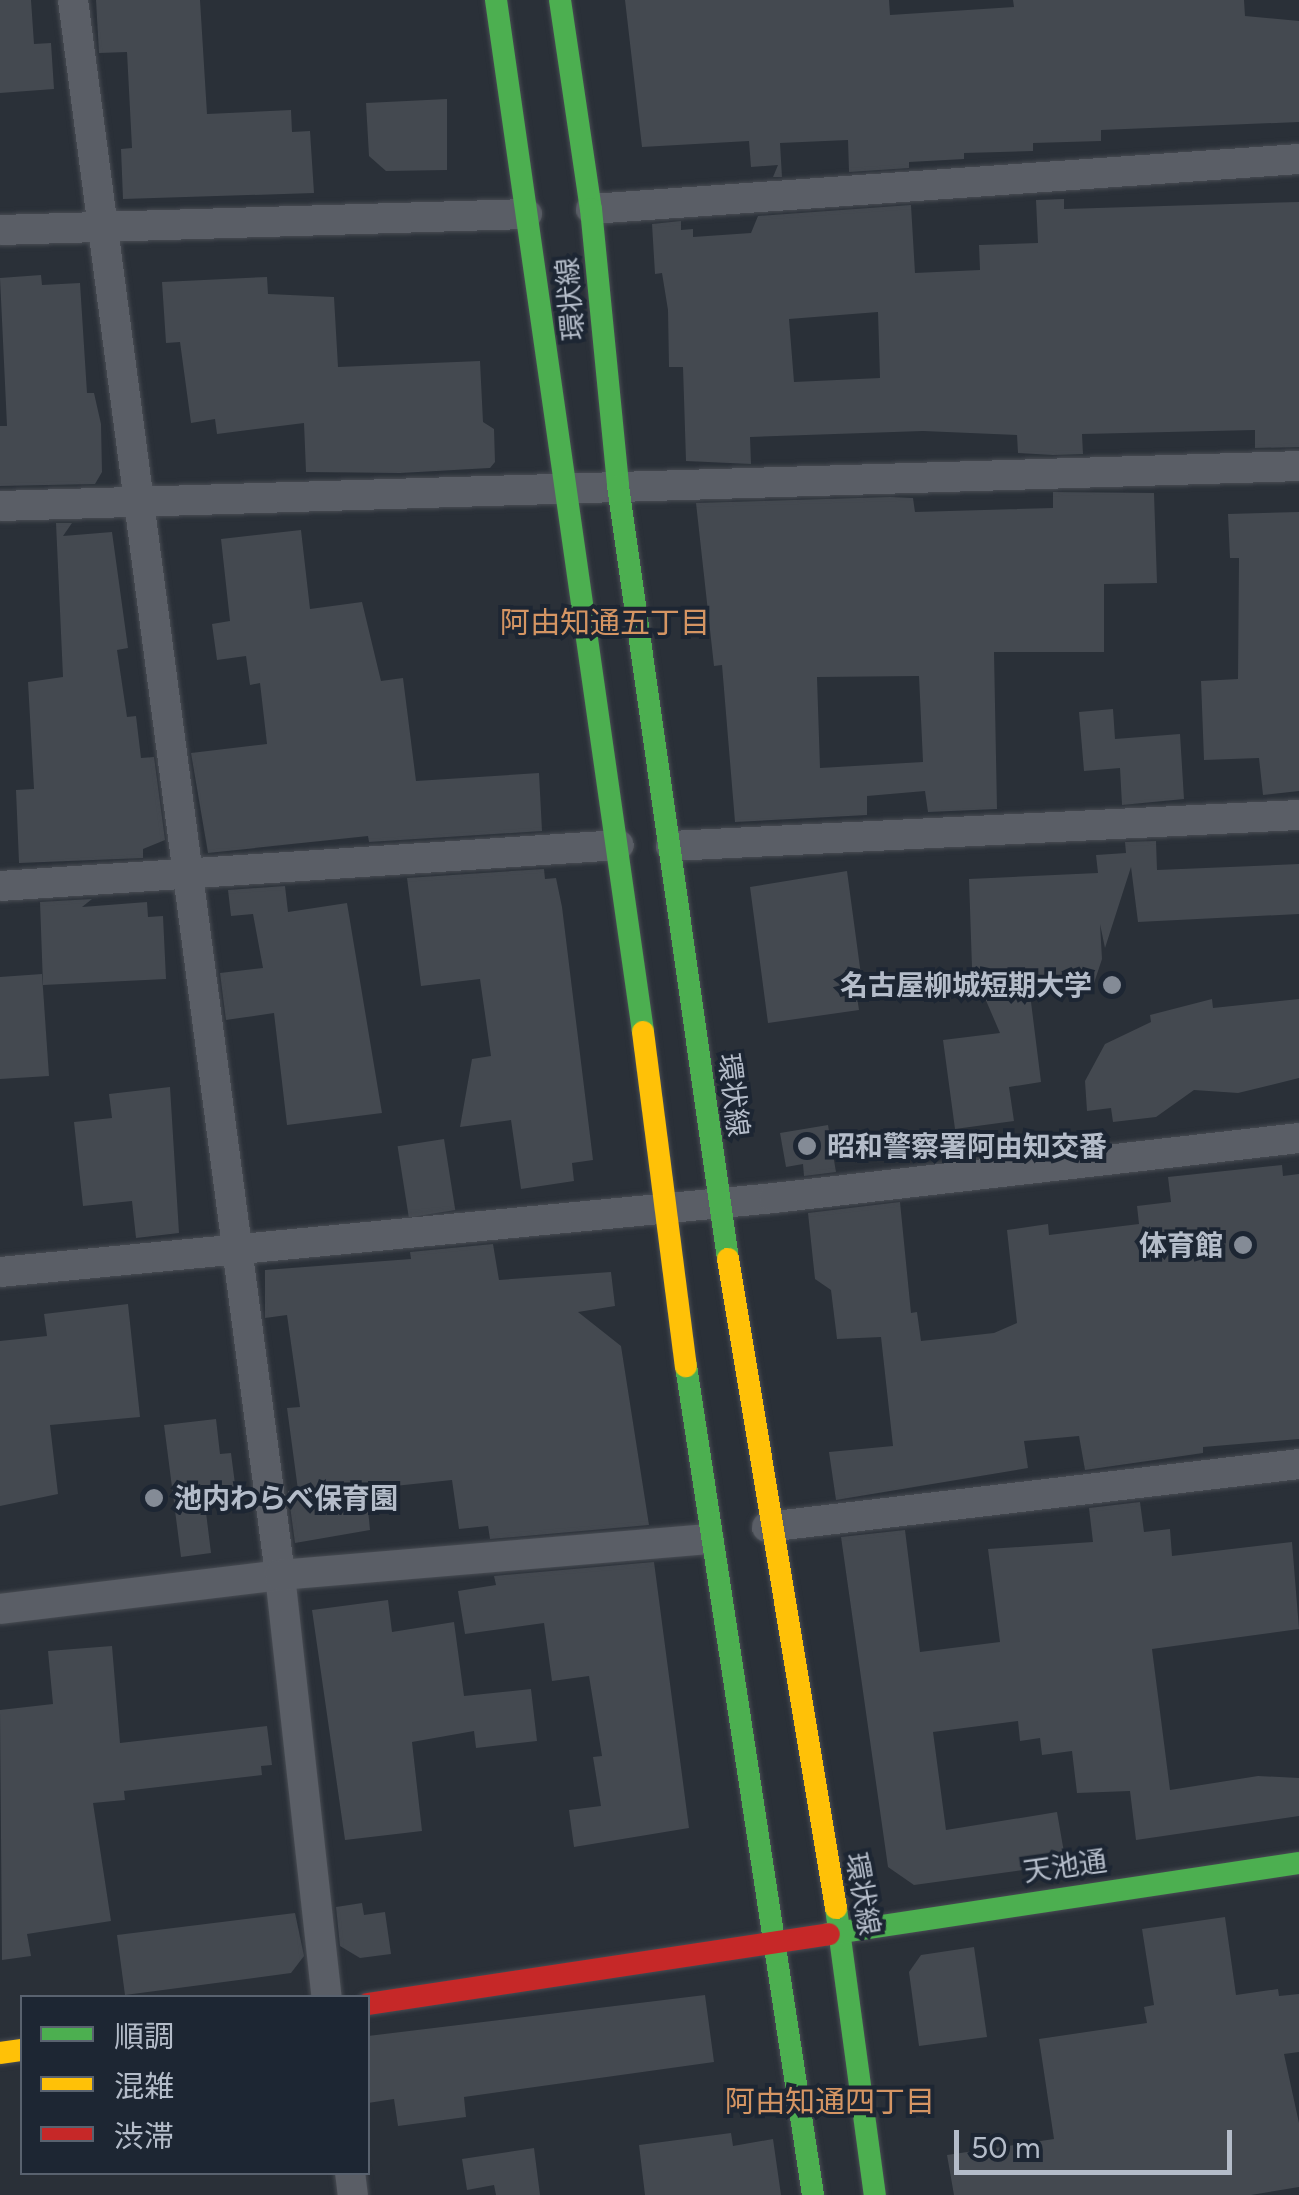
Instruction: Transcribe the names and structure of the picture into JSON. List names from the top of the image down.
{
  "streets": {
    "main road": ["環状線", "天池通"]
  },
  "crossings": [
    ["環状線", "天池通"]
  ],
  "districts": ["阿由知通五丁目", "阿由知通四丁目"],
  "places": [
    "名古屋柳城短期大学",
    "昭和警察署阿由知交番",
    "体育館",
    "池内わらべ保育園"
  ],
  "legend": ["順調", "混雑", "渋滞"],
  "scale_bar": "50 m"
}
